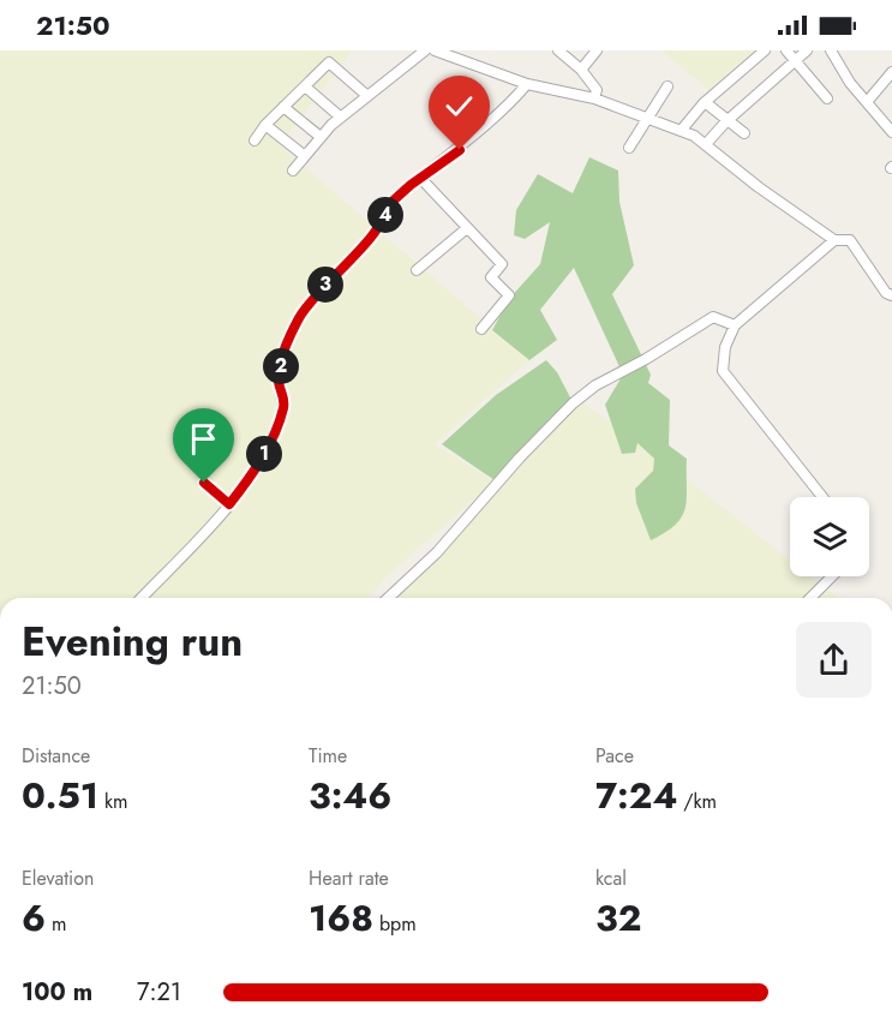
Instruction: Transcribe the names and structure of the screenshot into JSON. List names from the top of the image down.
{
  "page": {
    "status": "21:50",
    "pins": [
      "4",
      "3",
      "2",
      "1"
    ],
    "heading": ["Evening run", "21:50"],
    "stats": [
      ["Distance", "0.51 km"],
      ["Time", "3:46"],
      ["Pace", "7:24 /km"],
      ["Elevation", "6 m"],
      ["Heart rate", "168 bpm"],
      ["kcal", "32"]
    ],
    "list": [
      {
        "name": "100 m",
        "note": "7:21"
      }
    ]
  }
}
